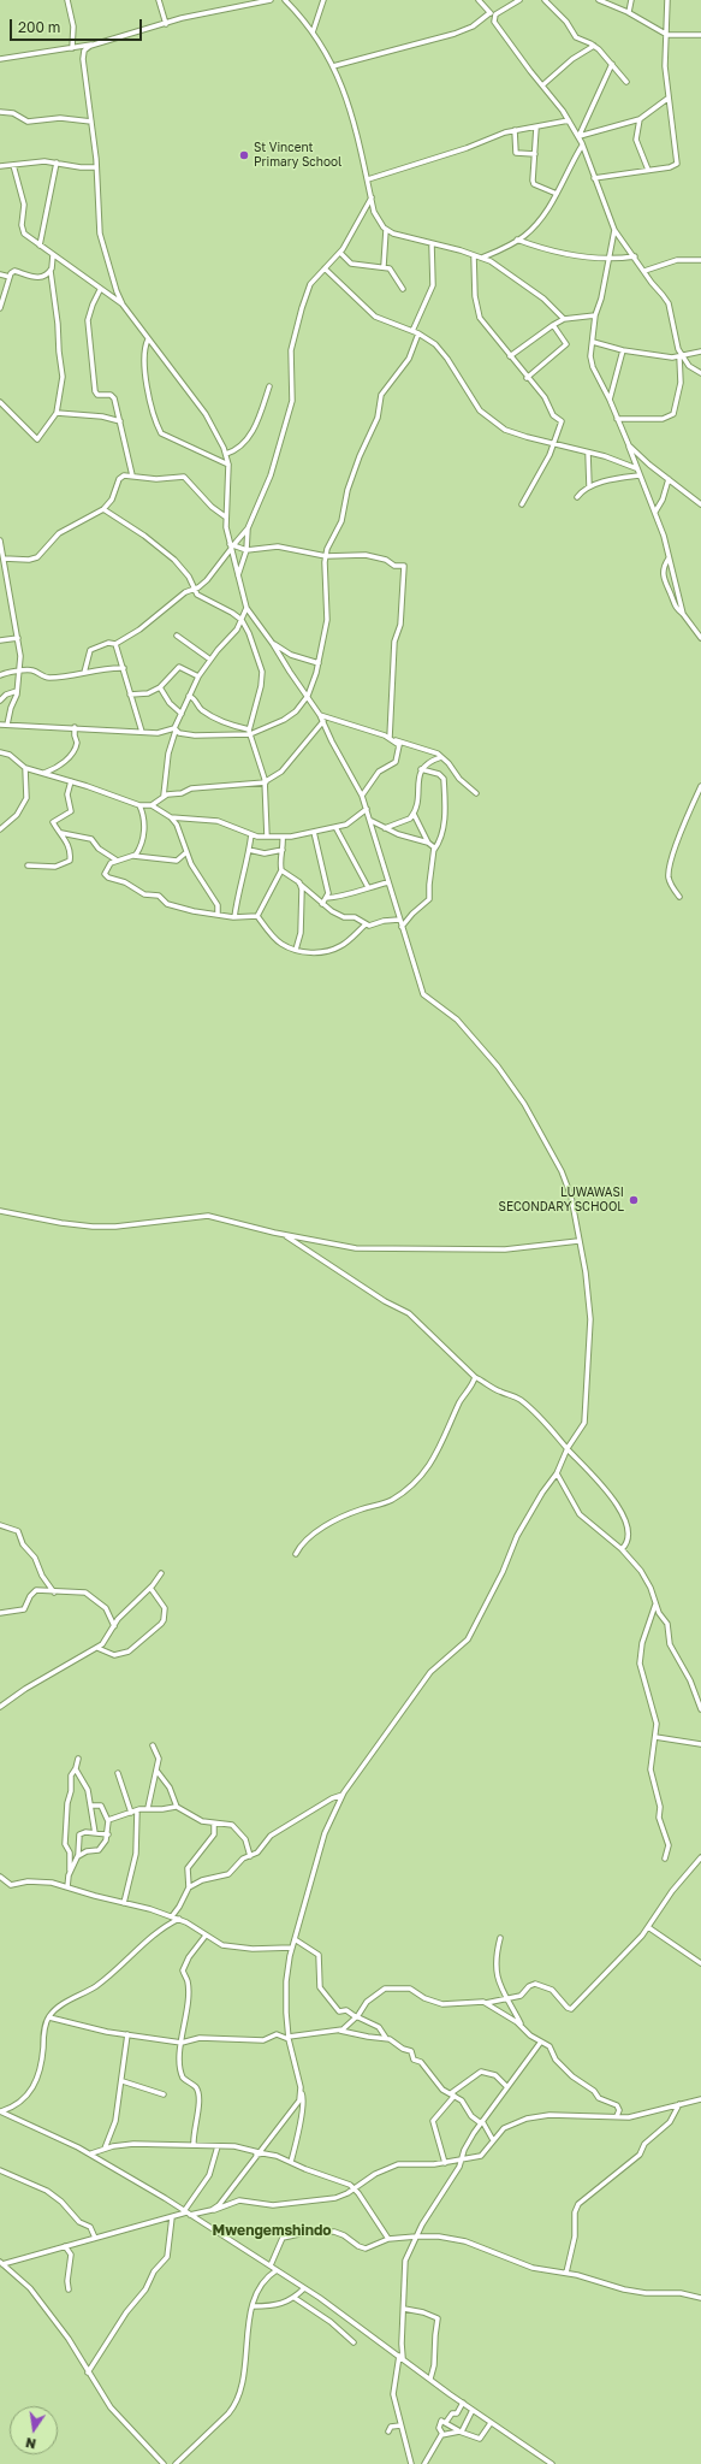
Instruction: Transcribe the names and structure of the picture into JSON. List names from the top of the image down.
{
  "districts": ["Mwengemshindo"],
  "places": ["St Vincent Primary School", "LUWAWASI SECONDARY SCHOOL"],
  "scale_bar": "200 m",
  "north": "bottom"
}
